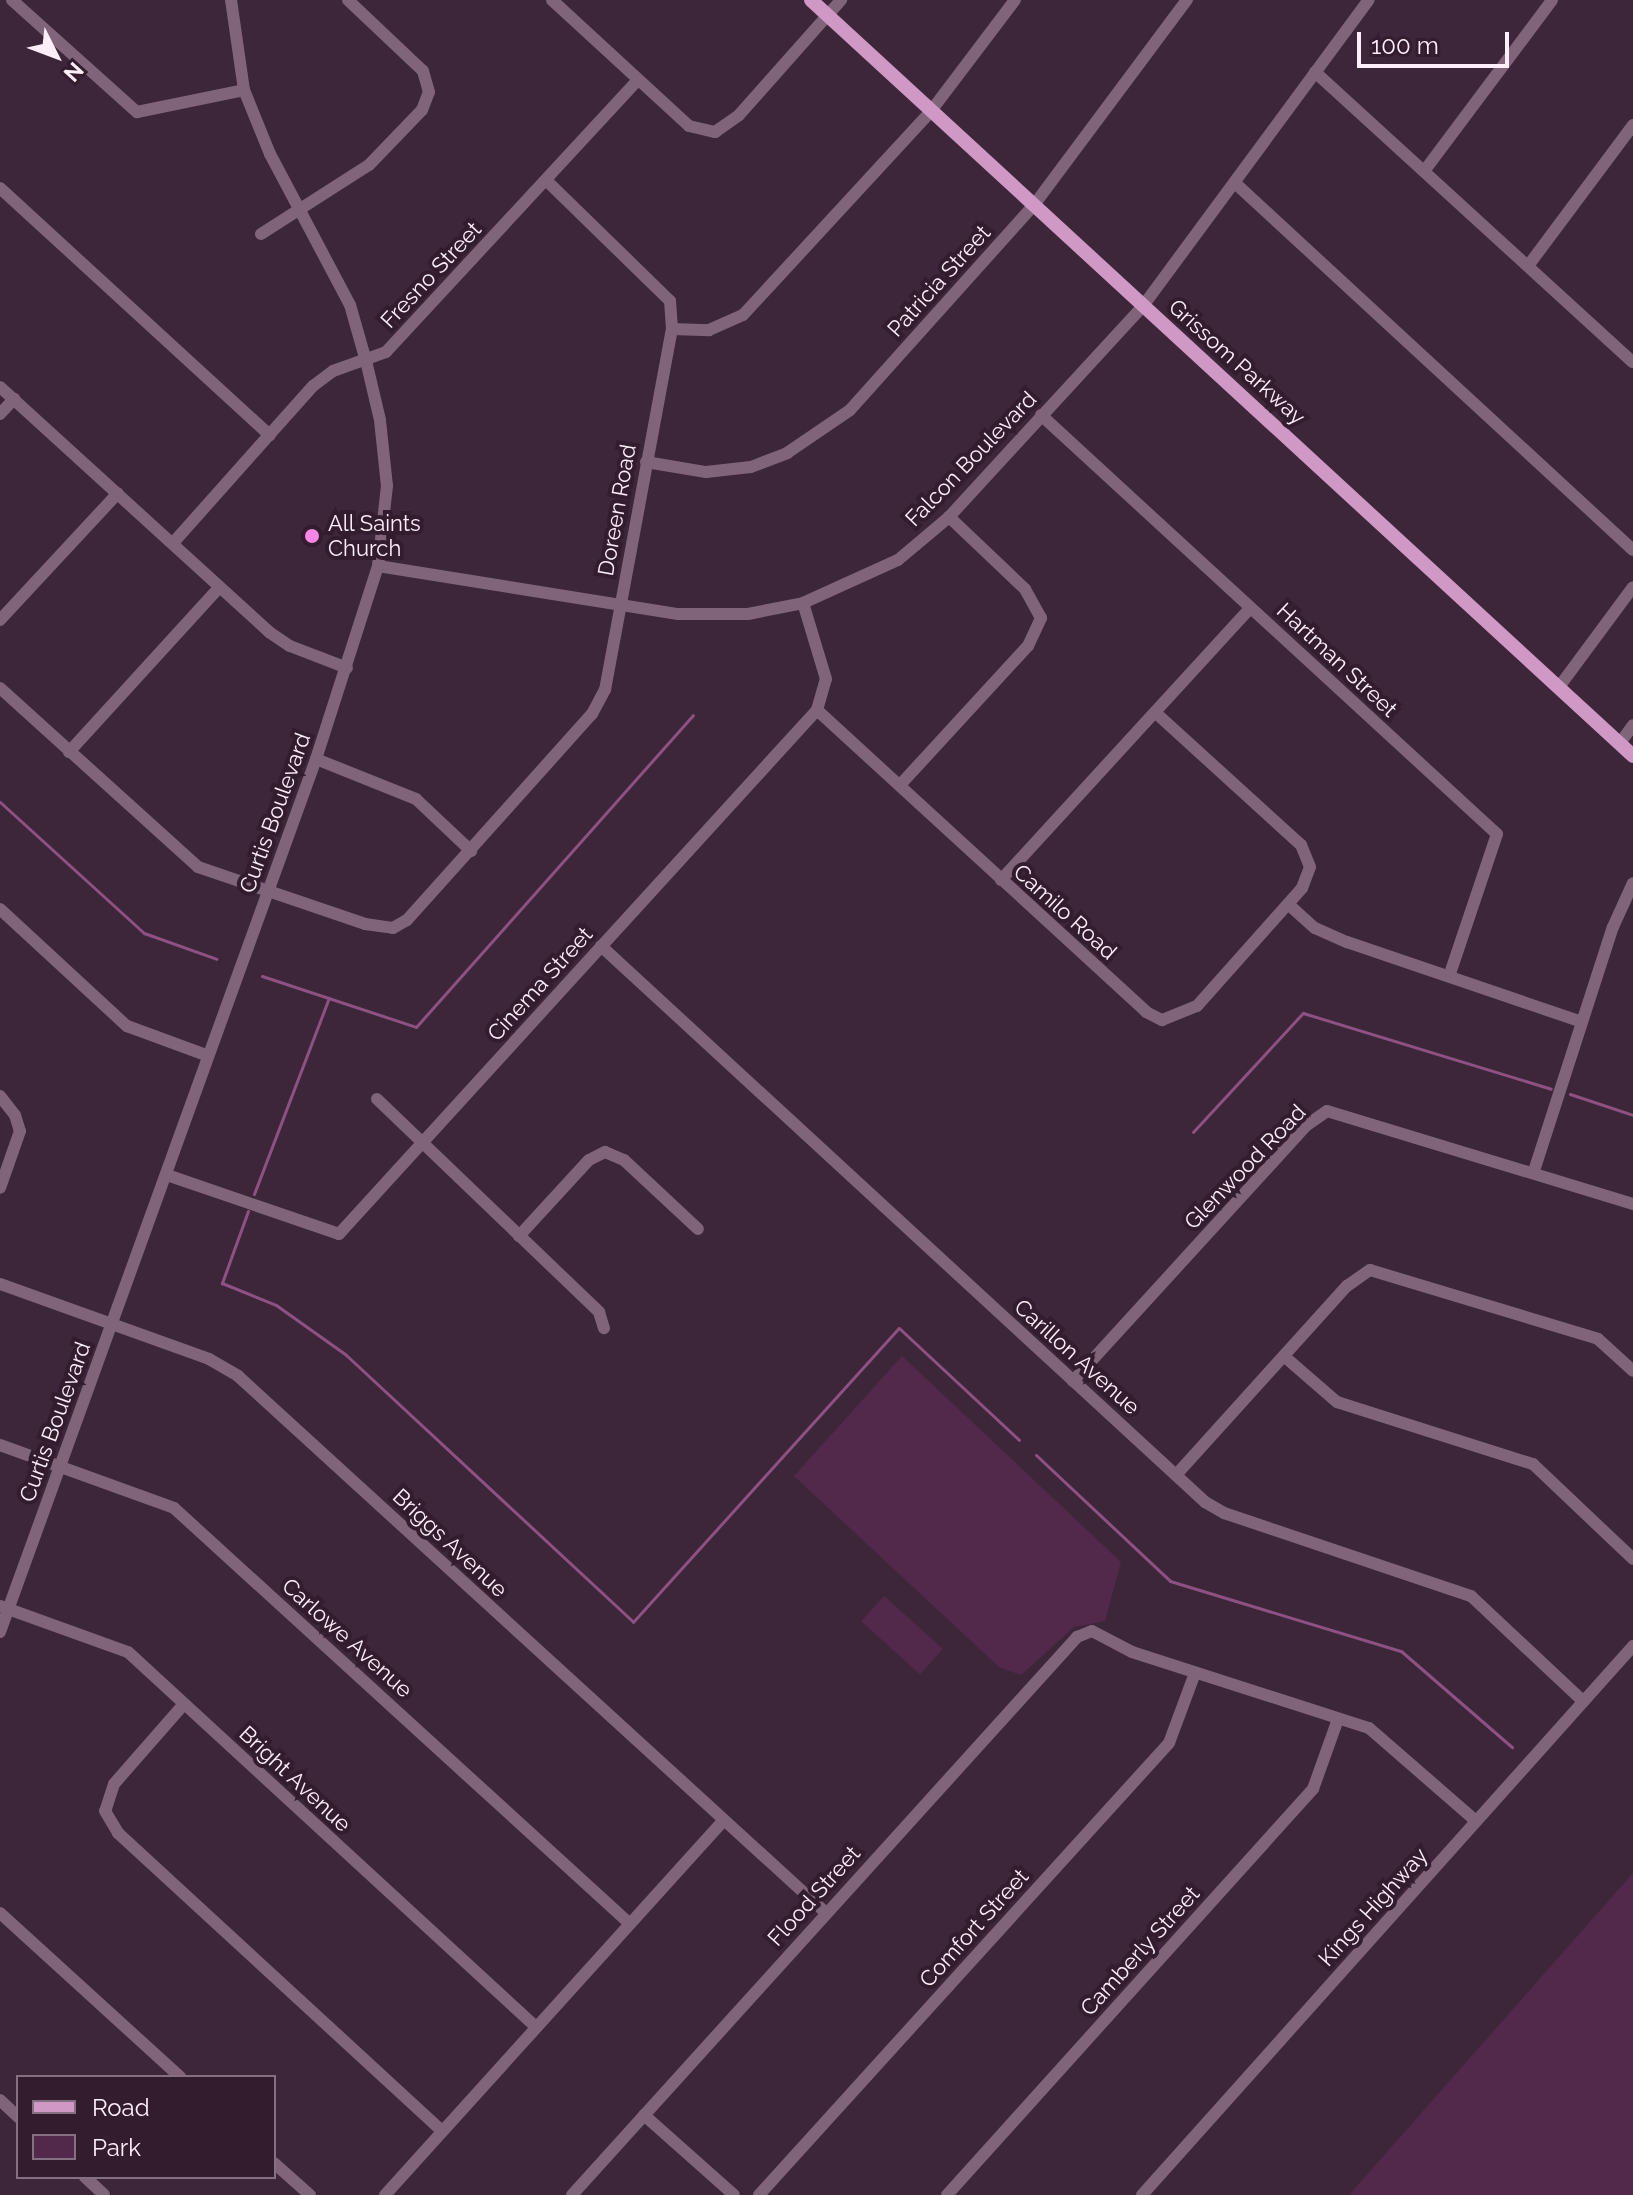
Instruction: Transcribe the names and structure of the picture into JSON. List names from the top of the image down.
{
  "streets": {
    "main road": ["Grissom Parkway"],
    "street": [
      "Fresno Street",
      "Patricia Street",
      "Falcon Boulevard",
      "Doreen Road",
      "Hartman Street",
      "Curtis Boulevard",
      "Camilo Road",
      "Cinema Street",
      "Glenwood Road",
      "Carillon Avenue",
      "Briggs Avenue",
      "Carlowe Avenue",
      "Bright Avenue",
      "Flood Street",
      "Kings Highway",
      "Comfort Street",
      "Camberly Street"
    ]
  },
  "crossings": [
    ["Fresno Street", "Doreen Road"],
    ["Fresno Street", "Curtis Boulevard"],
    ["Patricia Street", "Grissom Parkway"],
    ["Patricia Street", "Doreen Road"],
    ["Grissom Parkway", "Falcon Boulevard"],
    ["Falcon Boulevard", "Doreen Road"],
    ["Falcon Boulevard", "Hartman Street"],
    ["Falcon Boulevard", "Curtis Boulevard"],
    ["Doreen Road", "Curtis Boulevard"],
    ["Curtis Boulevard", "Cinema Street"],
    ["Curtis Boulevard", "Briggs Avenue"],
    ["Curtis Boulevard", "Carlowe Avenue"],
    ["Curtis Boulevard", "Bright Avenue"],
    ["Camilo Road", "Cinema Street"],
    ["Cinema Street", "Carillon Avenue"],
    ["Glenwood Road", "Carillon Avenue"],
    ["Carillon Avenue", "Kings Highway"],
    ["Briggs Avenue", "Flood Street"],
    ["Flood Street", "Comfort Street"]
  ],
  "places": ["All Saints Church"],
  "legend": ["Road", "Park"],
  "scale_bar": "100 m",
  "north": "bottom right"
}
